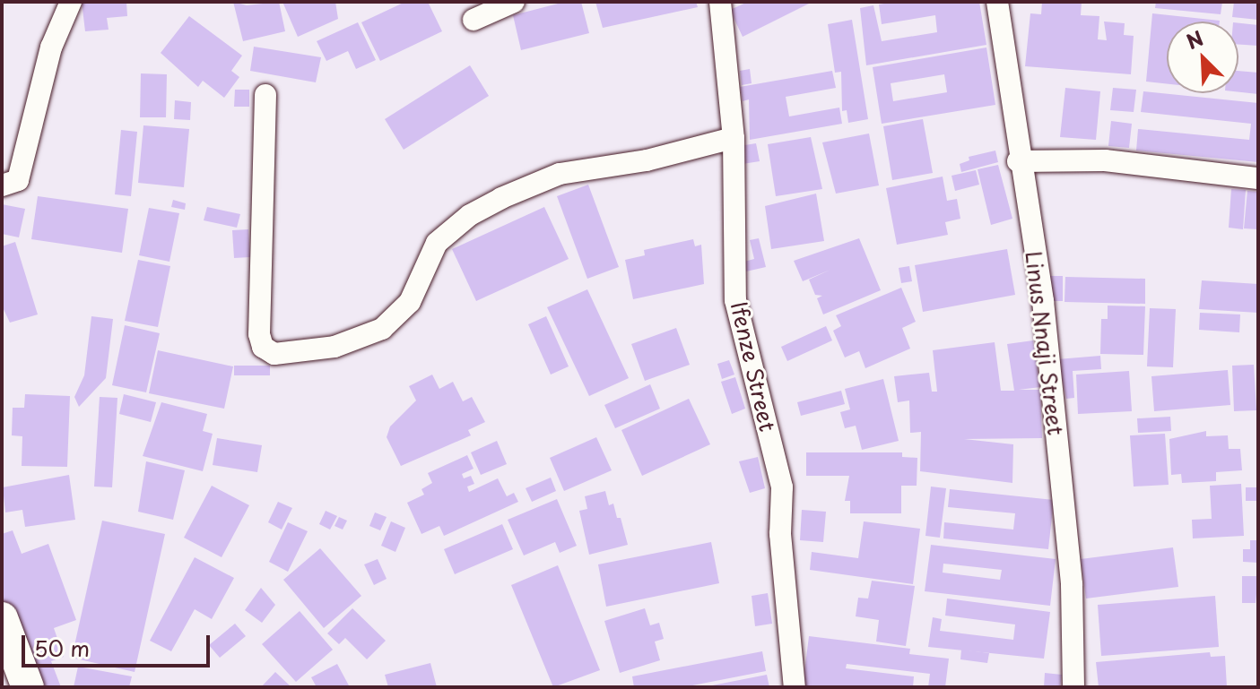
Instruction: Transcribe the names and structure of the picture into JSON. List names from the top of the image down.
{
  "streets": {
    "street": ["Linus Nnaji Street", "Ifenze Street"]
  },
  "scale_bar": "50 m",
  "north": "top left"
}
